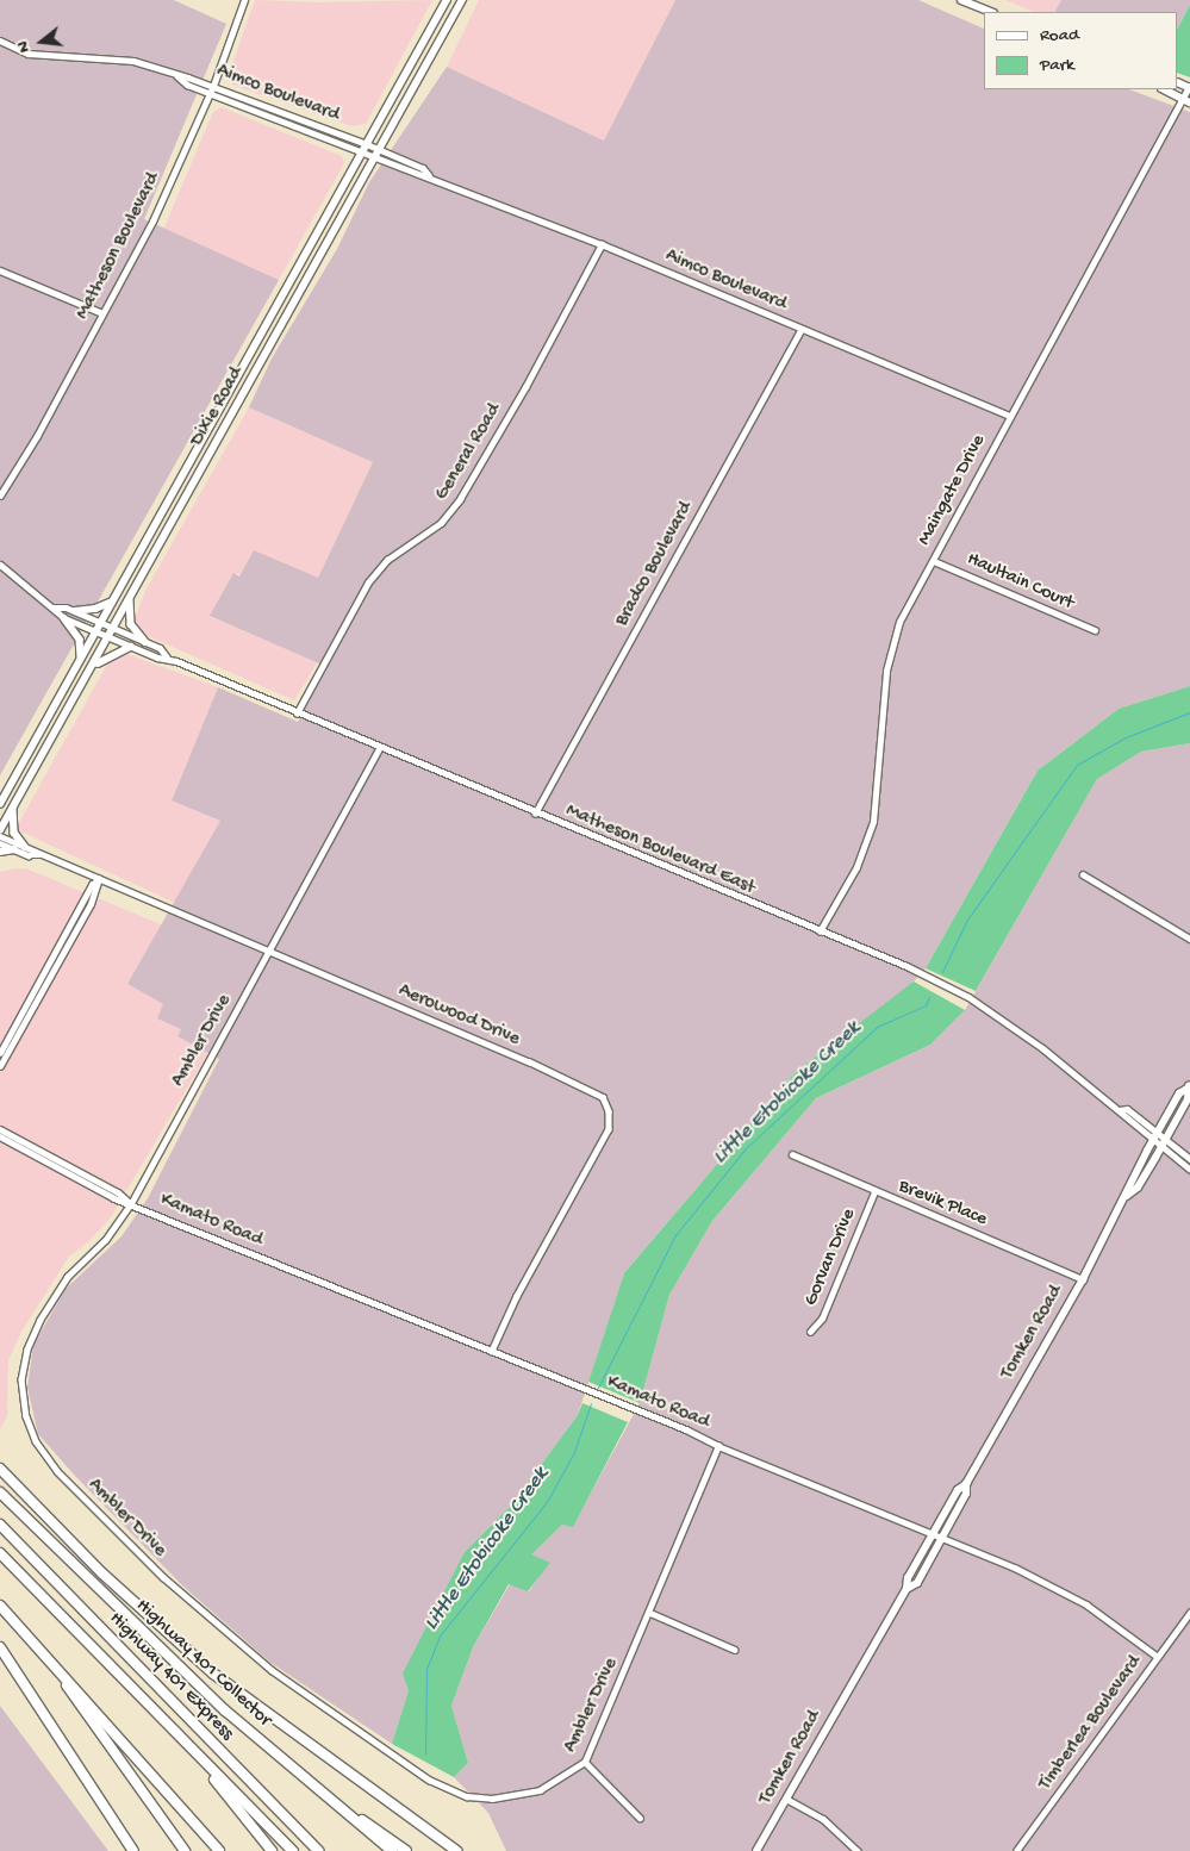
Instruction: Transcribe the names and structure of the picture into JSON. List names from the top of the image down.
{
  "streets": {
    "highway": ["Highway 401 Collector", "Highway 401 Express"],
    "main road": ["Dixie Road", "Tomken Road"],
    "street": [
      "Aimco Boulevard",
      "Matheson Boulevard",
      "General Road",
      "Maingate Drive",
      "Bradco Boulevard",
      "Haultain Court",
      "Matheson Boulevard East",
      "Aerowood Drive",
      "Ambler Drive",
      "Brevik Place",
      "Kamato Road",
      "Gorvan Drive",
      "Timberlea Boulevard"
    ]
  },
  "crossings": [
    ["Aimco Boulevard", "Matheson Boulevard"],
    ["Aimco Boulevard", "Dixie Road"],
    ["Aimco Boulevard", "General Road"],
    ["Aimco Boulevard", "Maingate Drive"],
    ["Aimco Boulevard", "Bradco Boulevard"],
    ["Dixie Road", "Matheson Boulevard East"],
    ["General Road", "Matheson Boulevard East"],
    ["Maingate Drive", "Haultain Court"],
    ["Maingate Drive", "Matheson Boulevard East"],
    ["Bradco Boulevard", "Matheson Boulevard East"],
    ["Matheson Boulevard East", "Ambler Drive"],
    ["Matheson Boulevard East", "Tomken Road"],
    ["Aerowood Drive", "Ambler Drive"],
    ["Aerowood Drive", "Kamato Road"],
    ["Ambler Drive", "Kamato Road"],
    ["Brevik Place", "Gorvan Drive"],
    ["Brevik Place", "Tomken Road"],
    ["Kamato Road", "Tomken Road"],
    ["Kamato Road", "Timberlea Boulevard"]
  ],
  "water": ["Little Etobicoke Creek"],
  "legend": ["Road", "Park"],
  "north": "left"
}
